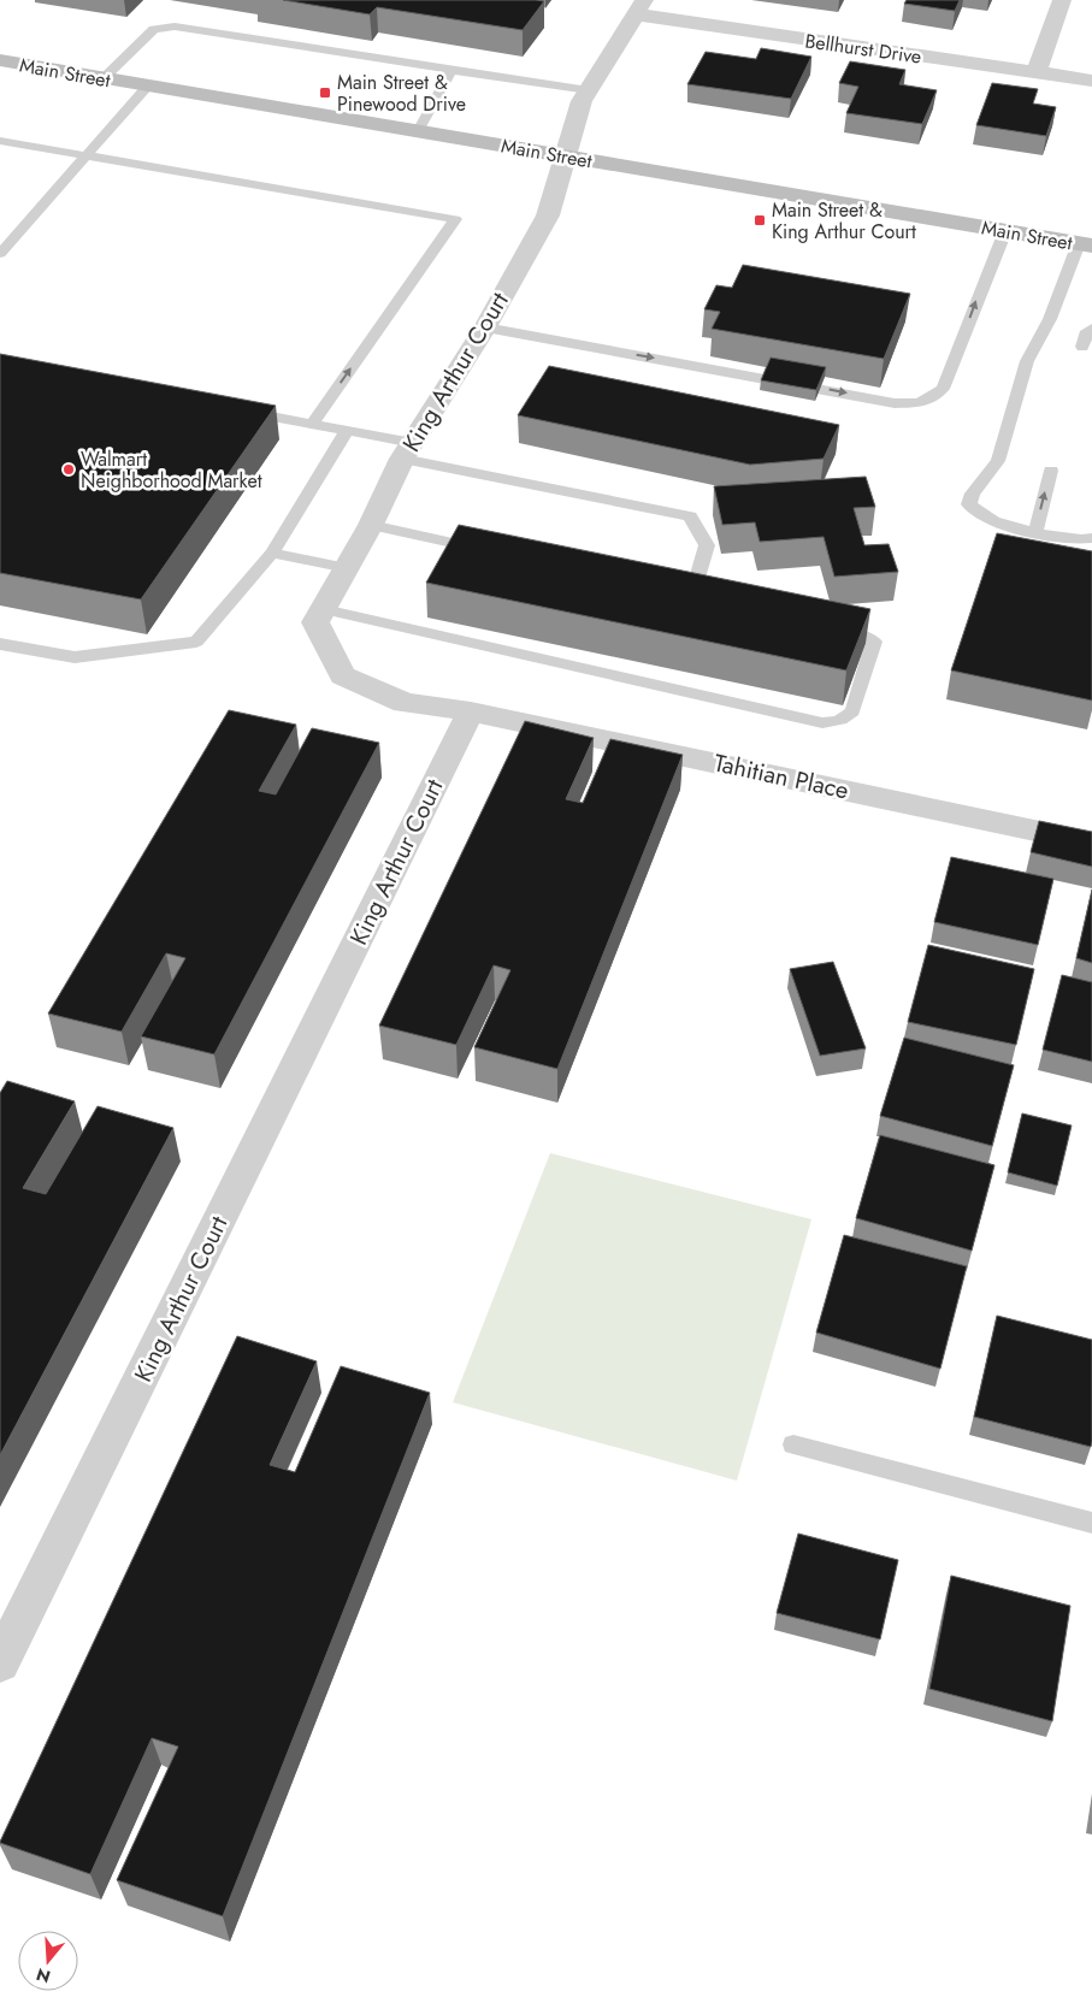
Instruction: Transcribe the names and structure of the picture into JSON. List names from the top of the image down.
{
  "streets": {
    "main road": ["Main Street"],
    "street": ["Bellhurst Drive", "King Arthur Court", "Tahitian Place"]
  },
  "crossings": [
    ["Bellhurst Drive", "King Arthur Court"],
    ["Main Street", "King Arthur Court"],
    ["King Arthur Court", "Tahitian Place"]
  ],
  "places": {
    "transit": ["Main Street & Pinewood Drive", "Main Street & King Arthur Court"],
    "other": ["Walmart Neighborhood Market"]
  },
  "north": "bottom"
}
